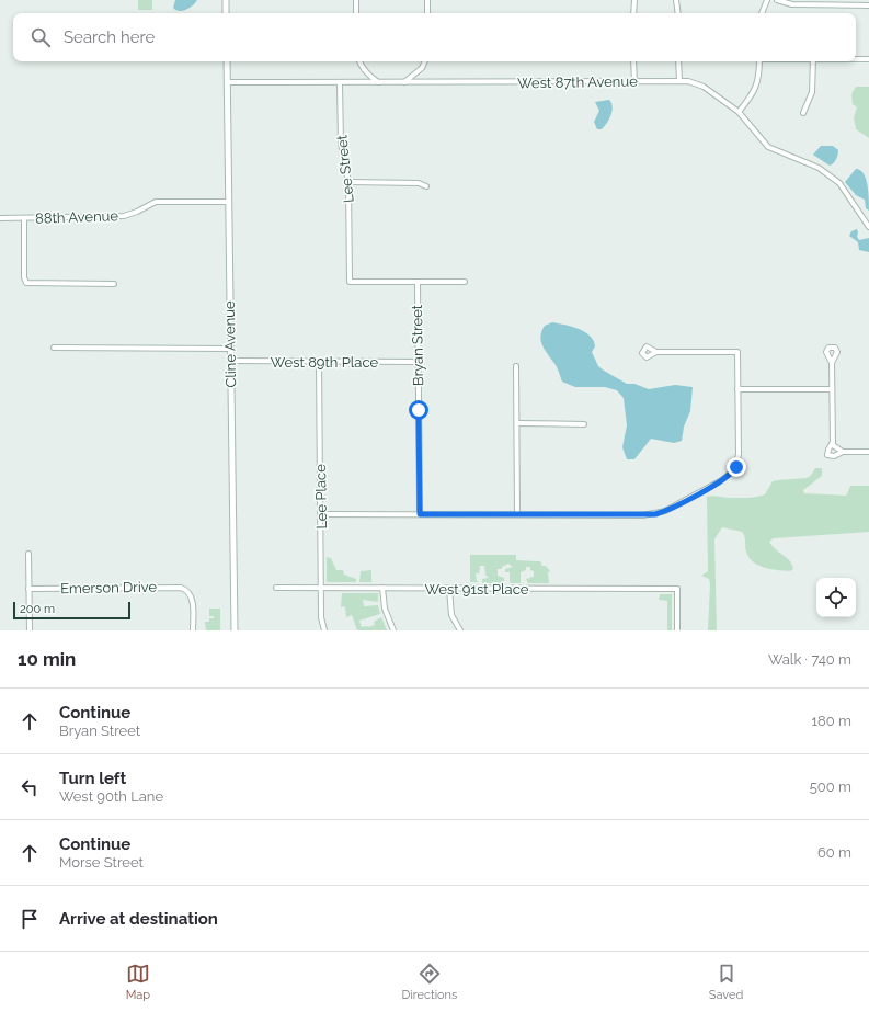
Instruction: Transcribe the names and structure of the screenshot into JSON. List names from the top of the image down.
{
  "streets": {
    "street": [
      "West 87th Avenue",
      "Lee Street",
      "88th Avenue",
      "Cline Avenue",
      "Bryan Street",
      "West 89th Place",
      "Lee Place",
      "Emerson Drive",
      "West 91st Place"
    ]
  },
  "crossings": [
    ["West 87th Avenue", "Lee Street"],
    ["West 87th Avenue", "Cline Avenue"],
    ["Lee Street", "Bryan Street"],
    ["88th Avenue", "Cline Avenue"],
    ["Cline Avenue", "West 89th Place"],
    ["Bryan Street", "West 89th Place"],
    ["West 89th Place", "Lee Place"],
    ["Lee Place", "West 91st Place"]
  ],
  "scale_bar": "200 m",
  "page": {
    "search": "Search here",
    "scale": "200 m",
    "heading": ["10 min", "Walk · 740 m"],
    "list": [
      ["Continue", "Bryan Street", "180 m"],
      ["Turn left", "West 90th Lane", "500 m"],
      ["Continue", "Morse Street", "60 m"],
      "Arrive at destination"
    ],
    "nav": ["Map", "Directions", "Saved"]
  }
}
